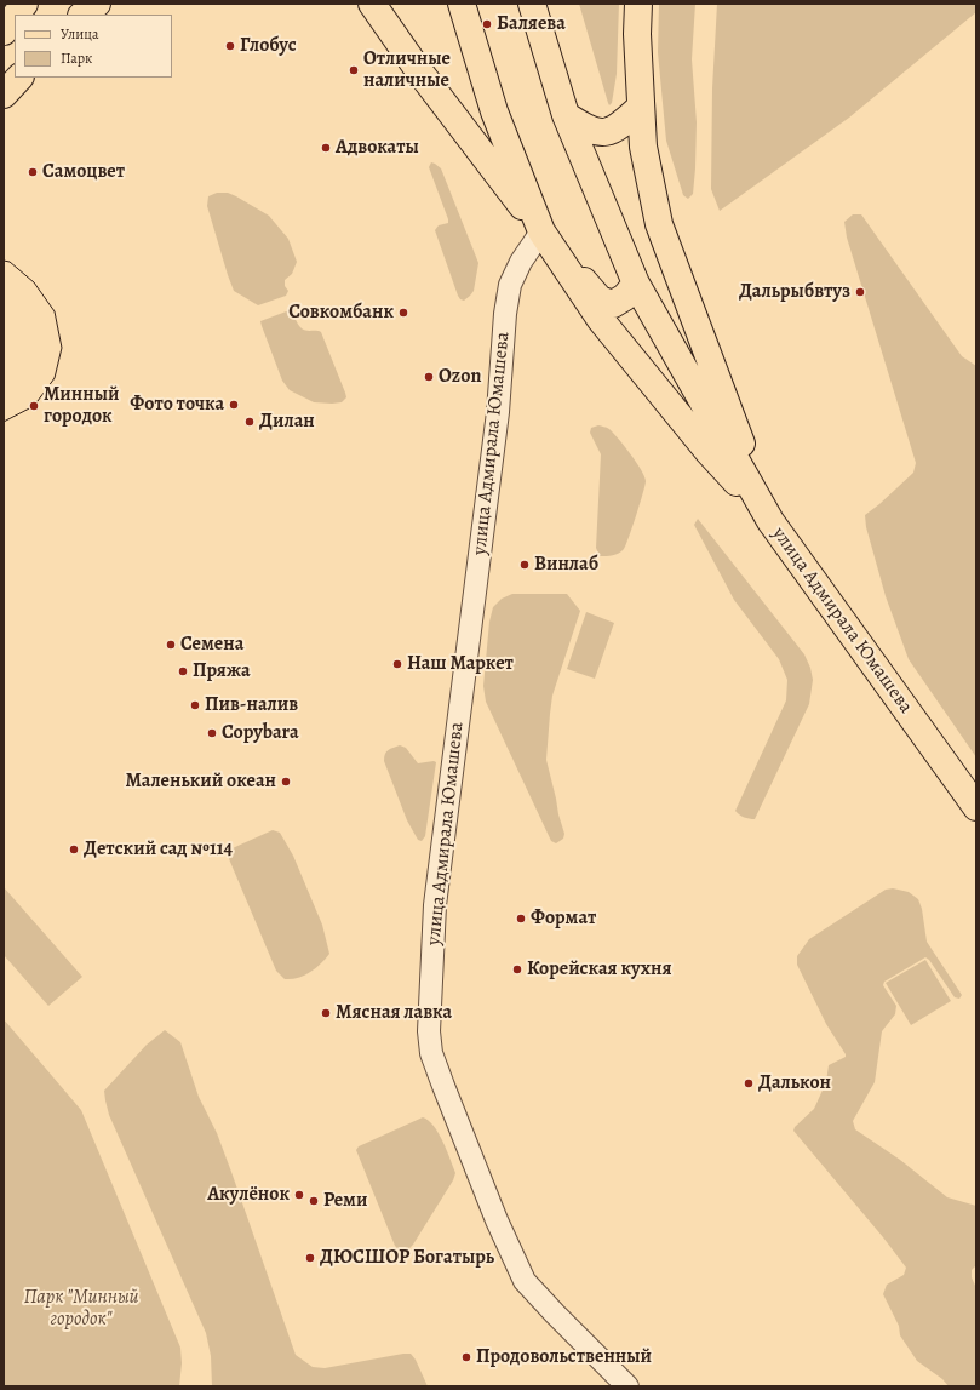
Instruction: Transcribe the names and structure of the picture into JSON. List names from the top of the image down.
{
  "streets": {
    "main road": ["улица Адмирала Юмашева"]
  },
  "parks": ["Парк \"Минный городок\""],
  "places": [
    "Баляева",
    "Глобус",
    "Отличные наличные",
    "Адвокаты",
    "Самоцвет",
    "Дальрыбвтуз",
    "Совкомбанк",
    "Ozon",
    "Фото точка",
    "Минный городок",
    "Дилан",
    "Винлаб",
    "Семена",
    "Наш Маркет",
    "Пряжа",
    "Пив-налив",
    "Copybara",
    "Маленький океан",
    "Детский сад №114",
    "Формат",
    "Корейская кухня",
    "Мясная лавка",
    "Далькон",
    "Акулёнок",
    "Реми",
    "ДЮСШОР Богатырь",
    "Продовольственный"
  ],
  "legend": ["Улица", "Парк"]
}
